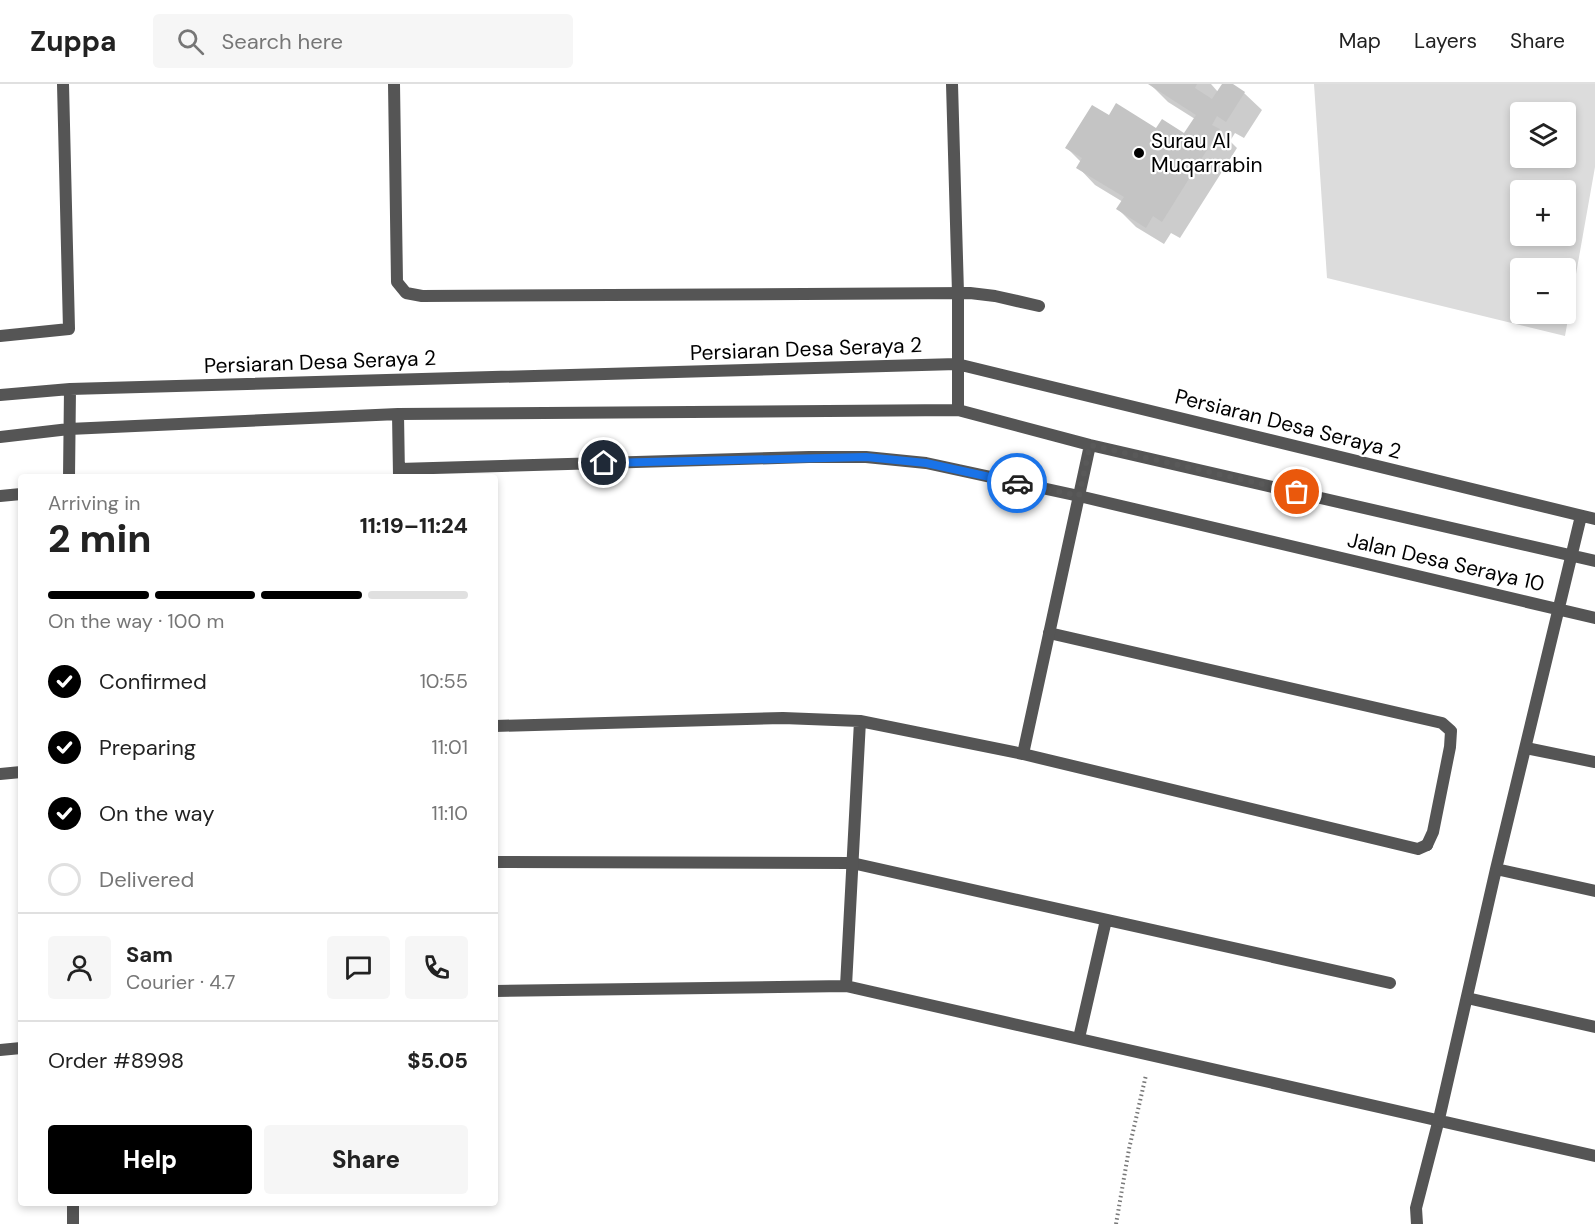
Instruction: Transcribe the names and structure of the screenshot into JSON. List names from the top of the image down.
{
  "streets": {
    "street": ["Persiaran Desa Seraya 2", "Jalan Desa Seraya 10"]
  },
  "places": ["Surau Al Muqarrabin"],
  "page": {
    "header": "Zuppa",
    "search": "Search here",
    "nav": ["Map", "Layers", "Share"],
    "map_buttons": ["+", "−"],
    "heading": ["2 min", "Arriving in", "11:19–11:24"],
    "panel": [
      "Sam",
      "Courier · 4.7",
      "Order #8998",
      "$5.05"
    ],
    "bar": "On the way · 100 m",
    "list": [
      ["Confirmed", "10:55"],
      ["Preparing", "11:01"],
      ["On the way", "11:10"],
      "Delivered"
    ],
    "buttons": ["Help", "Share"]
  }
}
